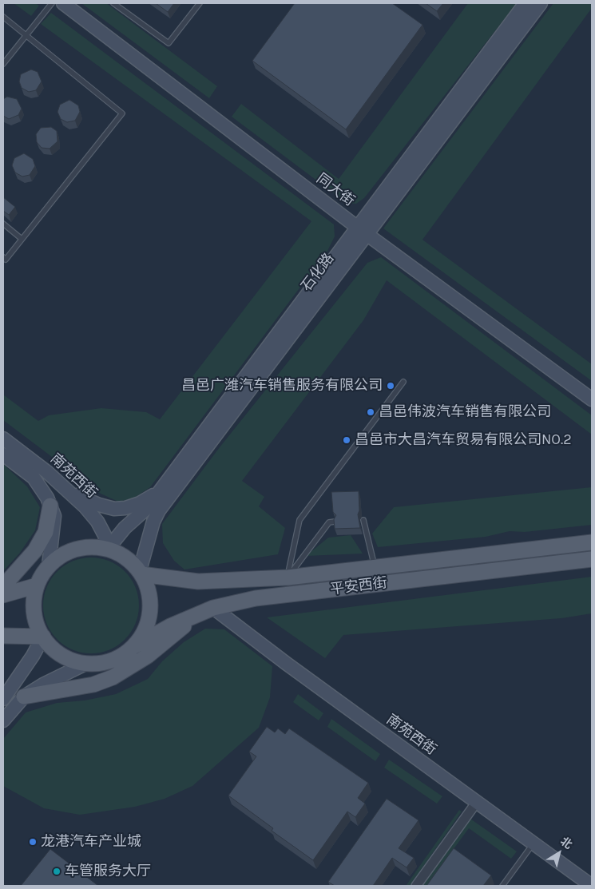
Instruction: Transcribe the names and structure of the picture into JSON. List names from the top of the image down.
{
  "streets": {
    "main road": [
      "同大街",
      "石化路",
      "南苑西街",
      "平安西街"
    ]
  },
  "crossings": [
    ["同大街", "石化路"],
    ["石化路", "南苑西街"],
    ["石化路", "平安西街"],
    ["南苑西街", "平安西街"]
  ],
  "places": [
    "昌邑广潍汽车销售服务有限公司",
    "昌邑伟波汽车销售有限公司",
    "昌邑市大昌汽车贸易有限公司NO.2",
    "龙港汽车产业城",
    "车管服务大厅"
  ],
  "north": "top right"
}
